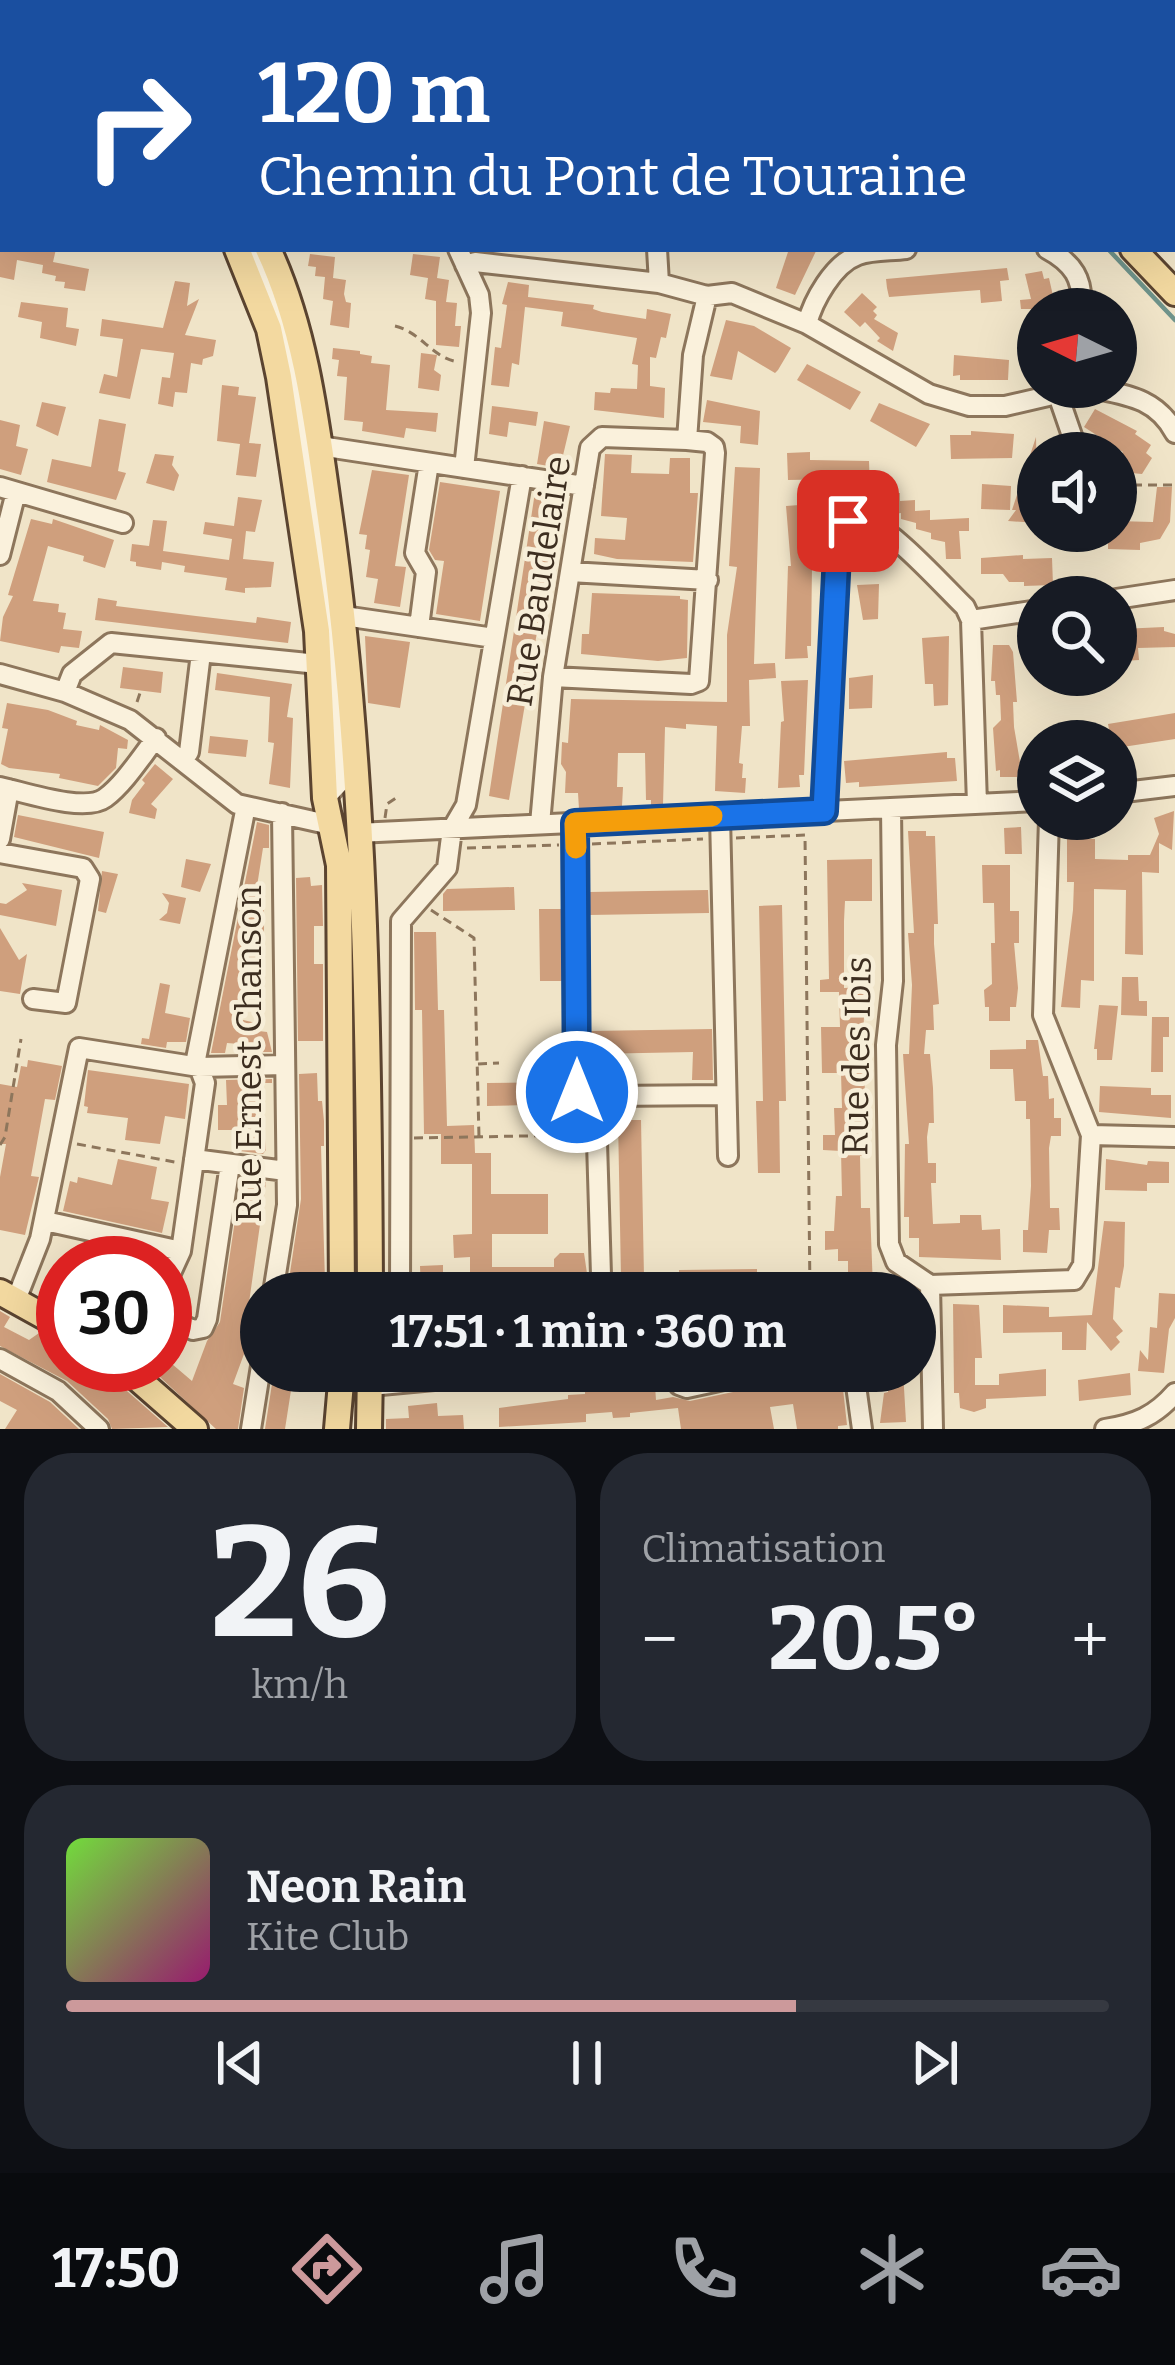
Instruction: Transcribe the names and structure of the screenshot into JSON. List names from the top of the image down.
{
  "streets": {
    "street": ["Rue Baudelaire", "Rue Ernest Chanson", "Rue des Ibis"]
  },
  "north": "left",
  "page": {
    "turn": ["120 m", "Chemin du Pont de Touraine"],
    "limit": "30",
    "trip": "17:51 · 1 min · 360 m",
    "tile": [
      ["26", "km/h"],
      "Climatisation"
    ],
    "heat": ["−", "20.5°", "+"],
    "song": ["Neon Rain", "Kite Club"],
    "tabs": "17:50"
  }
}
